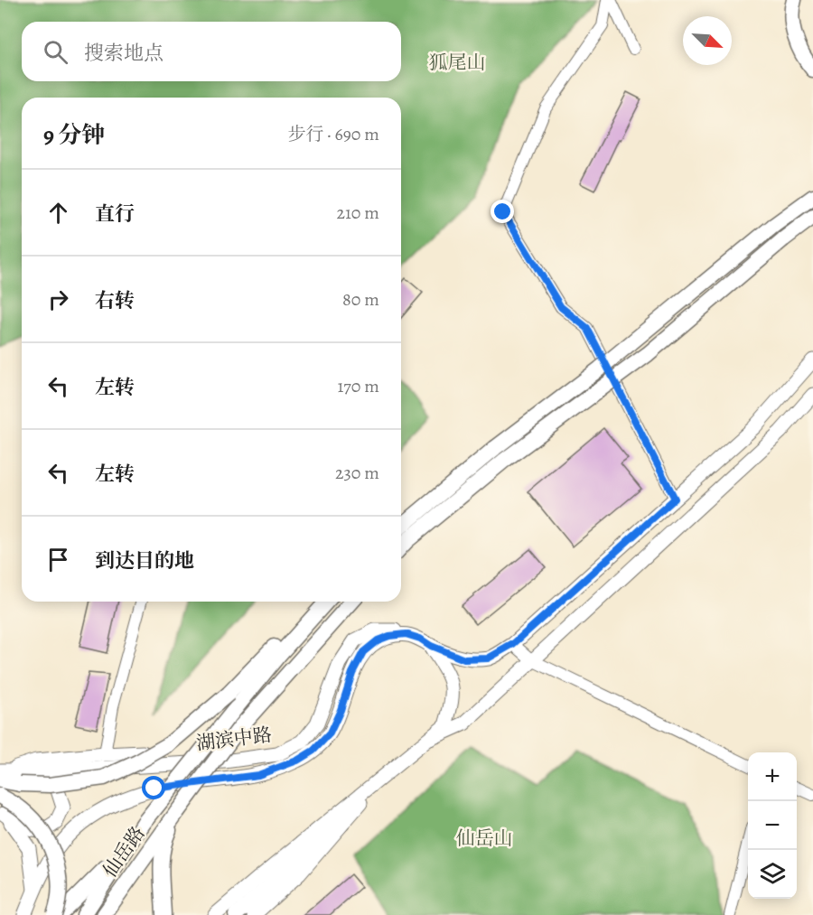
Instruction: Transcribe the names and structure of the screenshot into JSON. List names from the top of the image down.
{
  "streets": {
    "highway": ["仙岳路"],
    "main road": ["湖滨中路"]
  },
  "parks": ["狐尾山", "仙岳山"],
  "north": "bottom right",
  "page": {
    "search": "搜索地点",
    "heading": ["9 分钟", "步行 · 690 m"],
    "list": [
      ["直行", "210 m"],
      ["右转", "80 m"],
      ["左转", "170 m"],
      ["左转", "230 m"],
      "到达目的地"
    ],
    "map_buttons": ["+", "−"]
  }
}
